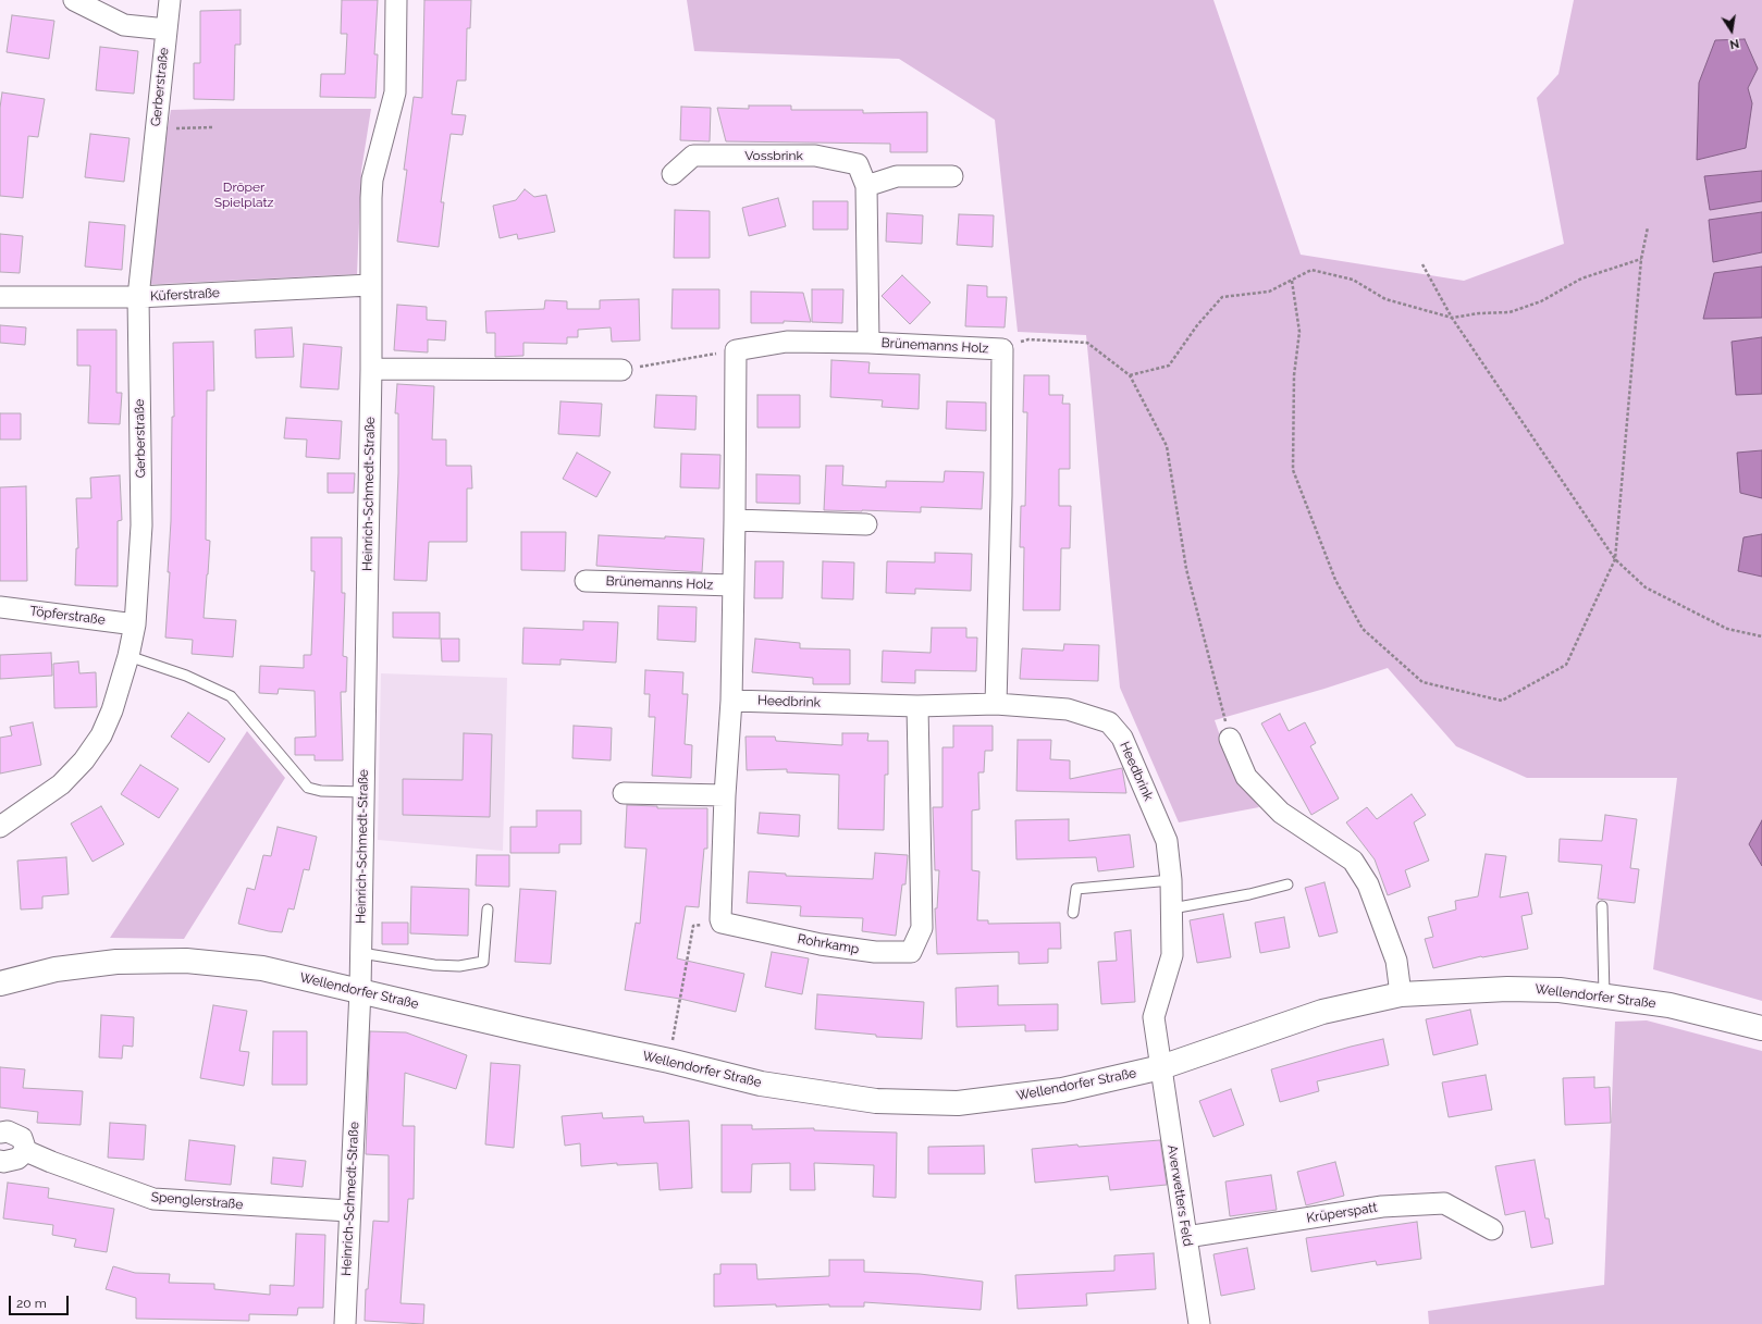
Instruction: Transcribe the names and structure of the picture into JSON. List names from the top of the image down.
{
  "streets": {
    "street": [
      "Gerberstraße",
      "Vossbrink",
      "Küferstraße",
      "Brünemanns Holz",
      "Heinrich-Schmedt-Straße",
      "Töpferstraße",
      "Heedbrink",
      "Rohrkamp",
      "Wellendorfer Straße",
      "Averwetters Feld",
      "Spenglerstraße",
      "Krüperspatt"
    ]
  },
  "crossings": [
    ["Gerberstraße", "Küferstraße"],
    ["Gerberstraße", "Töpferstraße"],
    ["Vossbrink", "Brünemanns Holz"],
    ["Küferstraße", "Heinrich-Schmedt-Straße"],
    ["Brünemanns Holz", "Heedbrink"],
    ["Heinrich-Schmedt-Straße", "Wellendorfer Straße"],
    ["Heinrich-Schmedt-Straße", "Spenglerstraße"],
    ["Heedbrink", "Rohrkamp"],
    ["Heedbrink", "Wellendorfer Straße"],
    ["Heedbrink", "Averwetters Feld"],
    ["Wellendorfer Straße", "Averwetters Feld"],
    ["Averwetters Feld", "Krüperspatt"]
  ],
  "parks": ["Dröper Spielplatz"],
  "scale_bar": "20 m",
  "north": "bottom"
}
